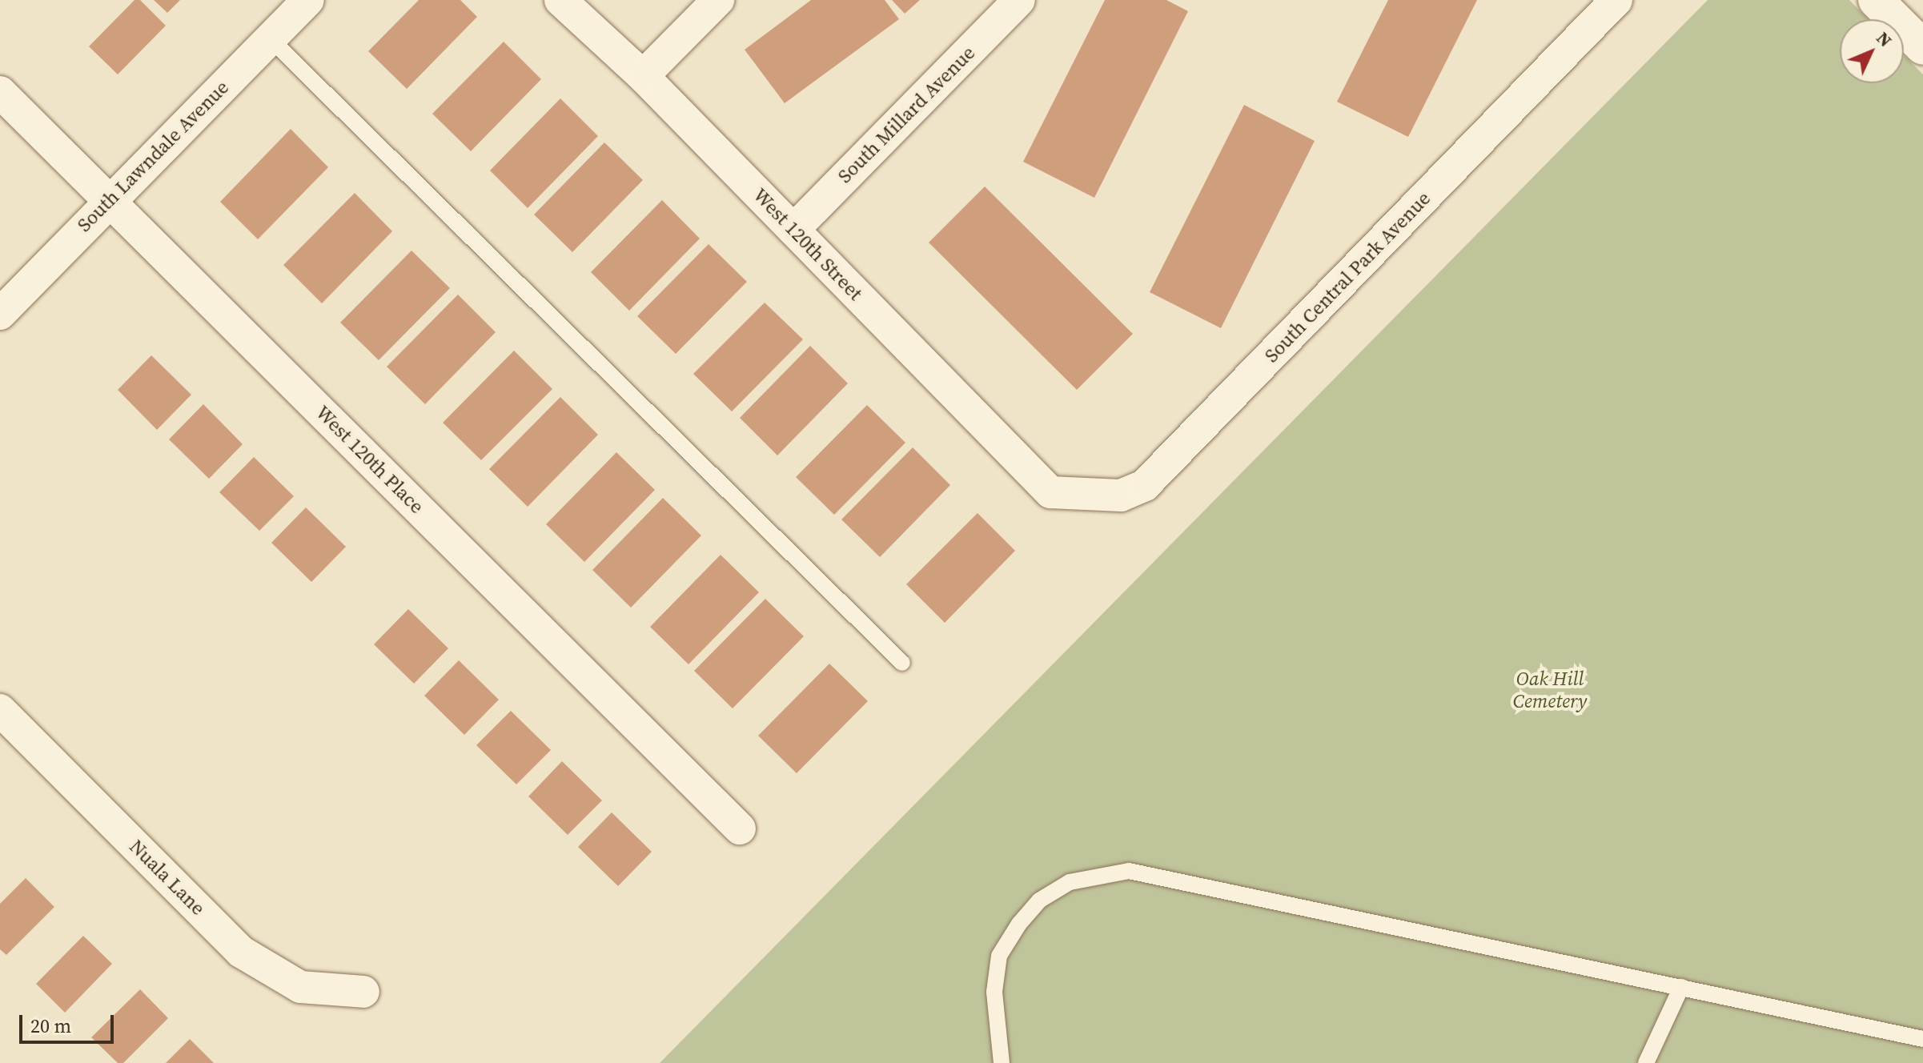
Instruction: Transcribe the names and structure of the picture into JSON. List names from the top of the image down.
{
  "streets": {
    "street": [
      "South Millard Avenue",
      "South Lawndale Avenue",
      "West 120th Street",
      "South Central Park Avenue",
      "West 120th Place",
      "Nuala Lane"
    ]
  },
  "crossings": [
    ["South Millard Avenue", "West 120th Street"],
    ["South Lawndale Avenue", "West 120th Place"],
    ["West 120th Street", "South Central Park Avenue"]
  ],
  "parks": ["Oak Hill Cemetery"],
  "scale_bar": "20 m",
  "north": "top right"
}
